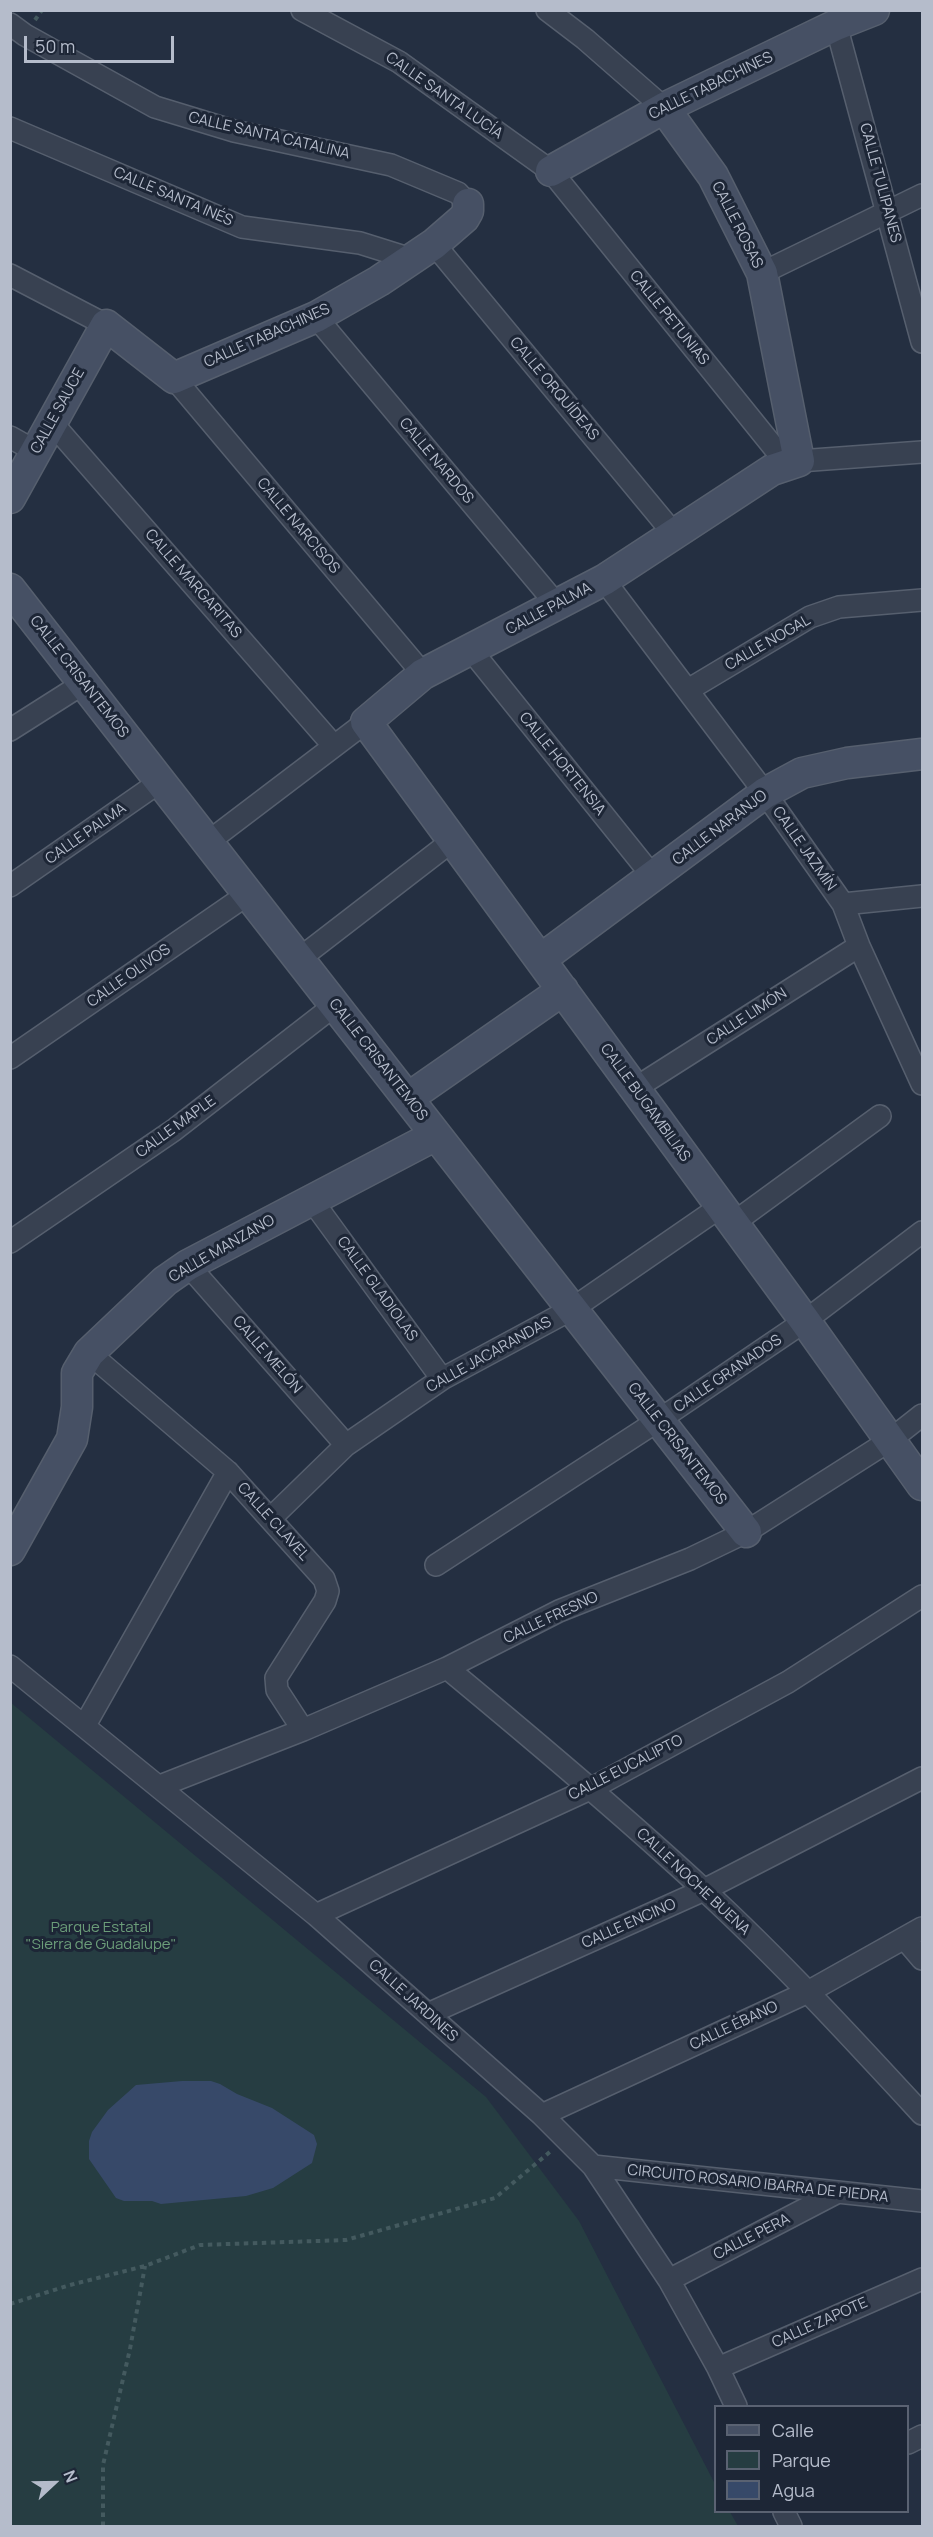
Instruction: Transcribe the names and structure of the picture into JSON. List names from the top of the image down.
{
  "streets": {
    "street": [
      "CALLE TABACHINES",
      "CALLE SANTA LUCÍA",
      "CALLE SANTA CATALINA",
      "CALLE TULIPANES",
      "CALLE SANTA INÉS",
      "CALLE ROSAS",
      "CALLE PETUNIAS",
      "CALLE ORQUÍDEAS",
      "CALLE SAUCE",
      "CALLE NARDOS",
      "CALLE NARCISOS",
      "CALLE MARGARITAS",
      "CALLE PALMA",
      "CALLE NOGAL",
      "CALLE CRISANTEMOS",
      "CALLE HORTENSIA",
      "CALLE NARANJO",
      "CALLE JAZMÍN",
      "CALLE OLIVOS",
      "CALLE LIMÓN",
      "CALLE BUGAMBILIAS",
      "CALLE MAPLE",
      "CALLE MANZANO",
      "CALLE GLADIOLAS",
      "CALLE MELÓN",
      "CALLE JACARANDAS",
      "CALLE GRANADOS",
      "CALLE CLAVEL",
      "CALLE FRESNO",
      "CALLE EUCALIPTO",
      "CALLE NOCHE BUENA",
      "CALLE ENCINO",
      "CALLE JARDINES",
      "CALLE ÉBANO",
      "CIRCUITO ROSARIO IBARRA DE PIEDRA",
      "CALLE PERA",
      "CALLE ZAPOTE"
    ]
  },
  "crossings": [
    ["CALLE TABACHINES", "CALLE SANTA LUCÍA"],
    ["CALLE TABACHINES", "CALLE SANTA CATALINA"],
    ["CALLE TABACHINES", "CALLE TULIPANES"],
    ["CALLE TABACHINES", "CALLE SANTA INÉS"],
    ["CALLE TABACHINES", "CALLE ROSAS"],
    ["CALLE TABACHINES", "CALLE PETUNIAS"],
    ["CALLE TABACHINES", "CALLE ORQUÍDEAS"],
    ["CALLE TABACHINES", "CALLE NARDOS"],
    ["CALLE TABACHINES", "CALLE NARCISOS"],
    ["CALLE SANTA LUCÍA", "CALLE PETUNIAS"],
    ["CALLE SANTA INÉS", "CALLE ORQUÍDEAS"],
    ["CALLE ROSAS", "CALLE PETUNIAS"],
    ["CALLE ROSAS", "CALLE PALMA"],
    ["CALLE PETUNIAS", "CALLE PALMA"],
    ["CALLE ORQUÍDEAS", "CALLE PALMA"],
    ["CALLE SAUCE", "CALLE MARGARITAS"],
    ["CALLE NARDOS", "CALLE PALMA"],
    ["CALLE NARCISOS", "CALLE PALMA"],
    ["CALLE MARGARITAS", "CALLE PALMA"],
    ["CALLE PALMA", "CALLE CRISANTEMOS"],
    ["CALLE PALMA", "CALLE HORTENSIA"],
    ["CALLE PALMA", "CALLE JAZMÍN"],
    ["CALLE PALMA", "CALLE BUGAMBILIAS"],
    ["CALLE NOGAL", "CALLE JAZMÍN"],
    ["CALLE CRISANTEMOS", "CALLE OLIVOS"],
    ["CALLE CRISANTEMOS", "CALLE MAPLE"],
    ["CALLE CRISANTEMOS", "CALLE MANZANO"],
    ["CALLE CRISANTEMOS", "CALLE JACARANDAS"],
    ["CALLE CRISANTEMOS", "CALLE GRANADOS"],
    ["CALLE CRISANTEMOS", "CALLE FRESNO"],
    ["CALLE HORTENSIA", "CALLE NARANJO"],
    ["CALLE NARANJO", "CALLE JAZMÍN"],
    ["CALLE NARANJO", "CALLE BUGAMBILIAS"],
    ["CALLE JAZMÍN", "CALLE LIMÓN"],
    ["CALLE LIMÓN", "CALLE BUGAMBILIAS"],
    ["CALLE BUGAMBILIAS", "CALLE JACARANDAS"],
    ["CALLE BUGAMBILIAS", "CALLE GRANADOS"],
    ["CALLE BUGAMBILIAS", "CALLE FRESNO"],
    ["CALLE MANZANO", "CALLE GLADIOLAS"],
    ["CALLE MANZANO", "CALLE MELÓN"],
    ["CALLE MANZANO", "CALLE CLAVEL"],
    ["CALLE GLADIOLAS", "CALLE JACARANDAS"],
    ["CALLE MELÓN", "CALLE JACARANDAS"],
    ["CALLE JACARANDAS", "CALLE CLAVEL"],
    ["CALLE CLAVEL", "CALLE FRESNO"],
    ["CALLE FRESNO", "CALLE NOCHE BUENA"],
    ["CALLE FRESNO", "CALLE JARDINES"],
    ["CALLE EUCALIPTO", "CALLE NOCHE BUENA"],
    ["CALLE EUCALIPTO", "CALLE JARDINES"],
    ["CALLE NOCHE BUENA", "CALLE ENCINO"],
    ["CALLE NOCHE BUENA", "CALLE ÉBANO"],
    ["CALLE ENCINO", "CALLE JARDINES"],
    ["CALLE JARDINES", "CALLE ÉBANO"],
    ["CALLE JARDINES", "CIRCUITO ROSARIO IBARRA DE PIEDRA"],
    ["CALLE JARDINES", "CALLE PERA"],
    ["CALLE JARDINES", "CALLE ZAPOTE"],
    ["CIRCUITO ROSARIO IBARRA DE PIEDRA", "CALLE PERA"]
  ],
  "parks": ["Parque Estatal \"Sierra de Guadalupe\""],
  "legend": ["Calle", "Parque", "Agua"],
  "scale_bar": "50 m",
  "north": "right"
}
